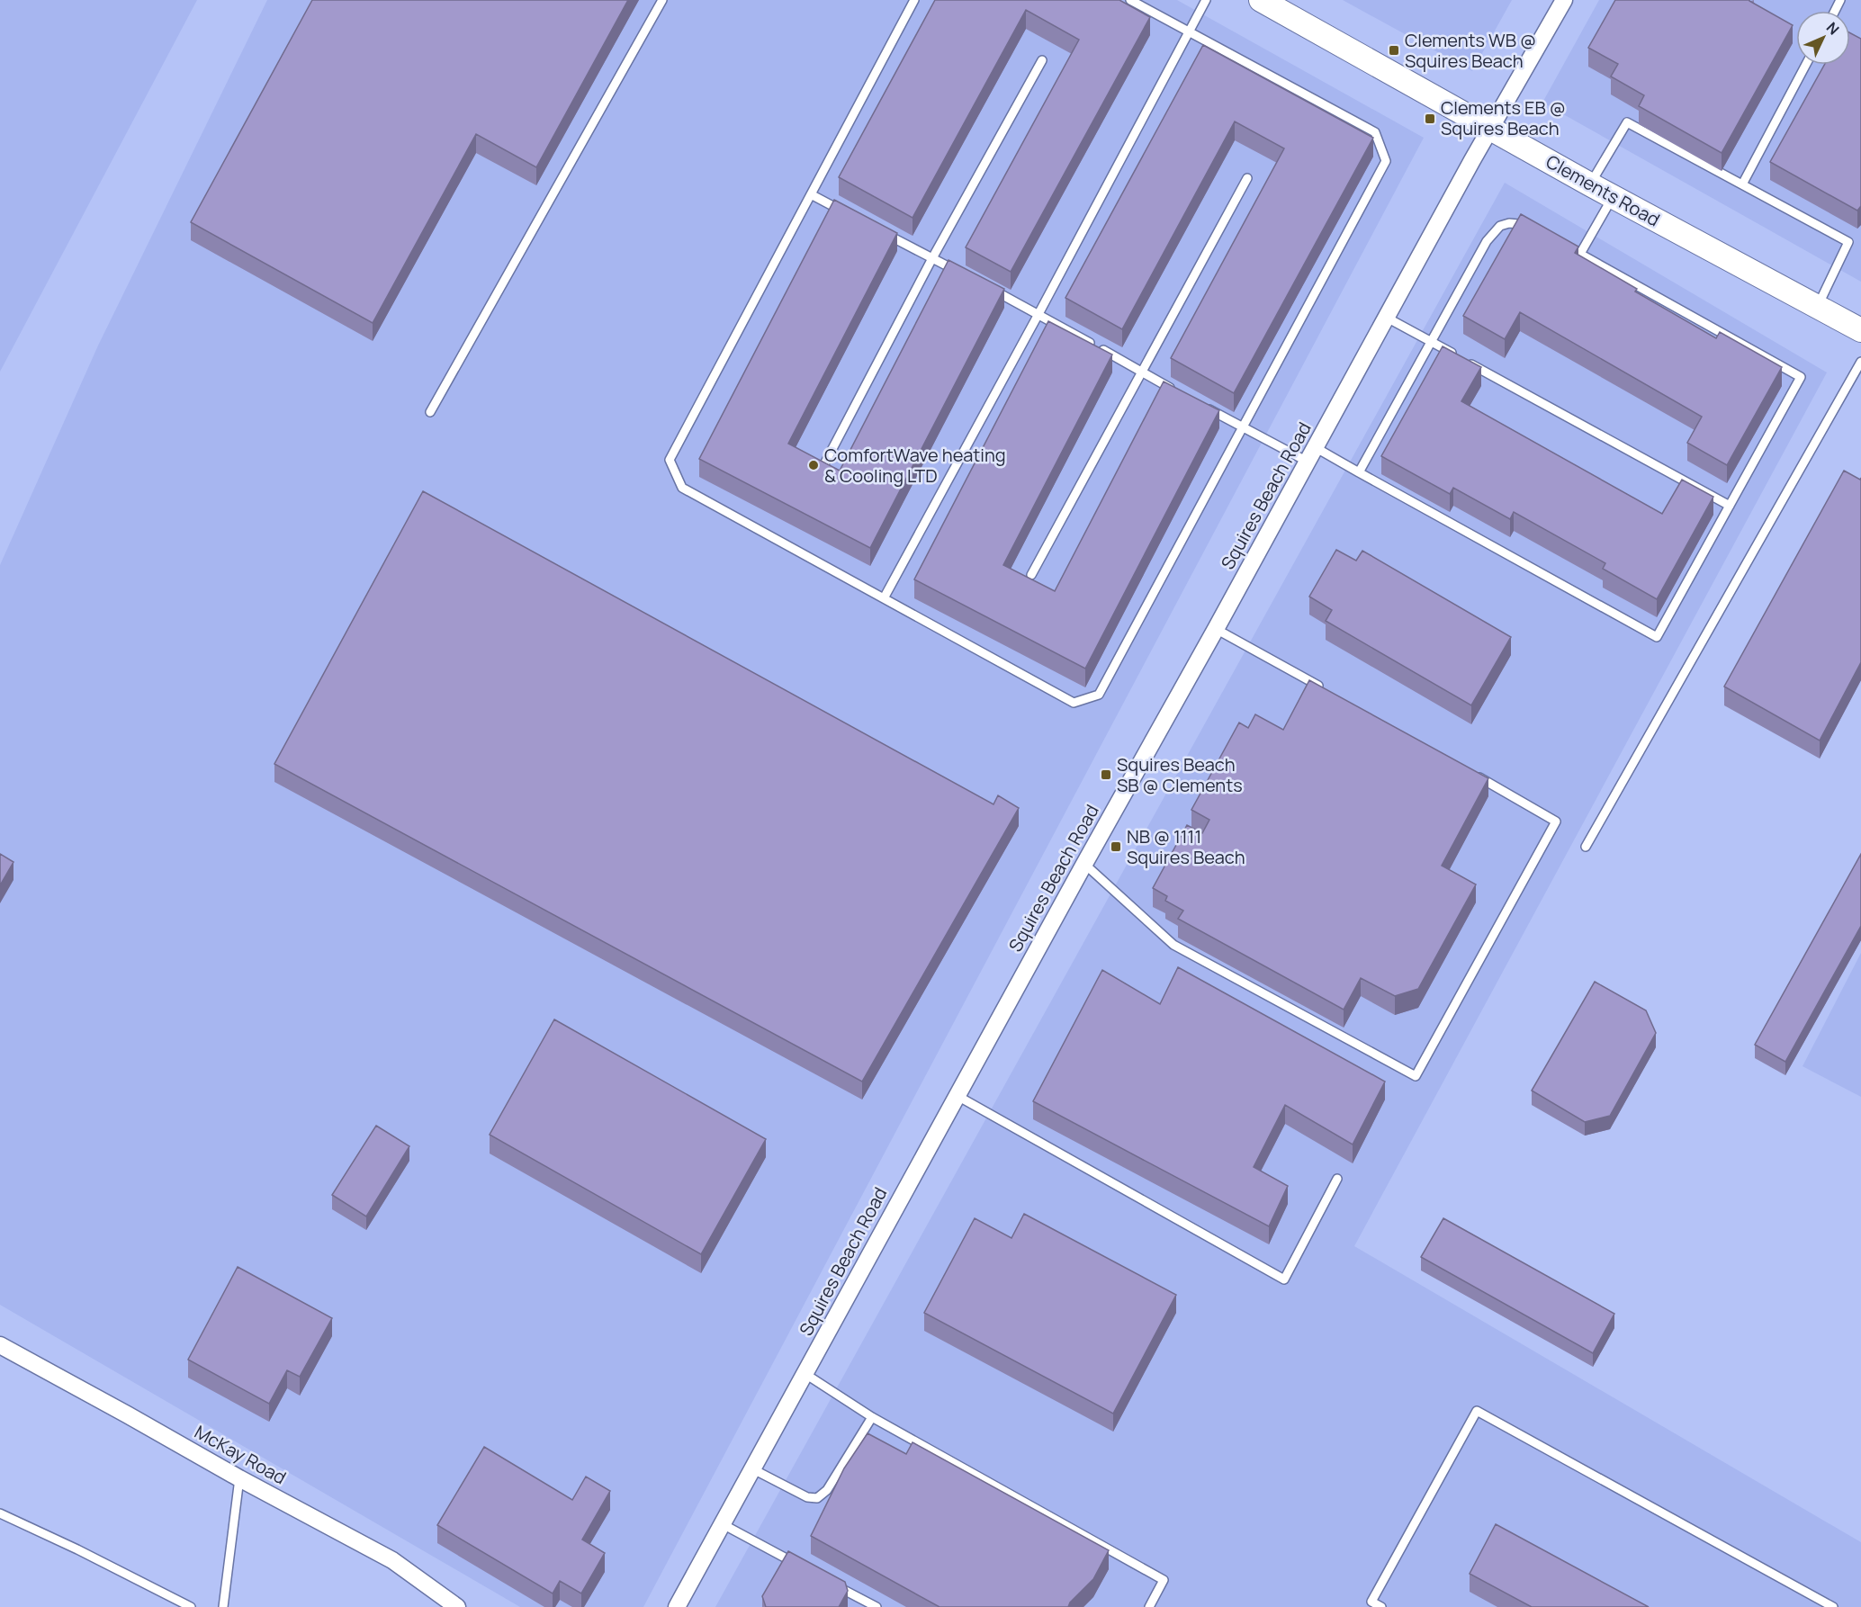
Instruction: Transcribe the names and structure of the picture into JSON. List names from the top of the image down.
{
  "streets": {
    "street": ["Clements Road", "Squires Beach Road", "McKay Road"]
  },
  "crossings": [
    ["Clements Road", "Squires Beach Road"]
  ],
  "places": {
    "transit": [
      "Clements WB @ Squires Beach",
      "Clements EB @ Squires Beach",
      "Squires Beach SB @ Clements",
      "NB @ 1111 Squires Beach"
    ],
    "other": ["ComfortWave heating & Cooling LTD"]
  },
  "north": "top right"
}
